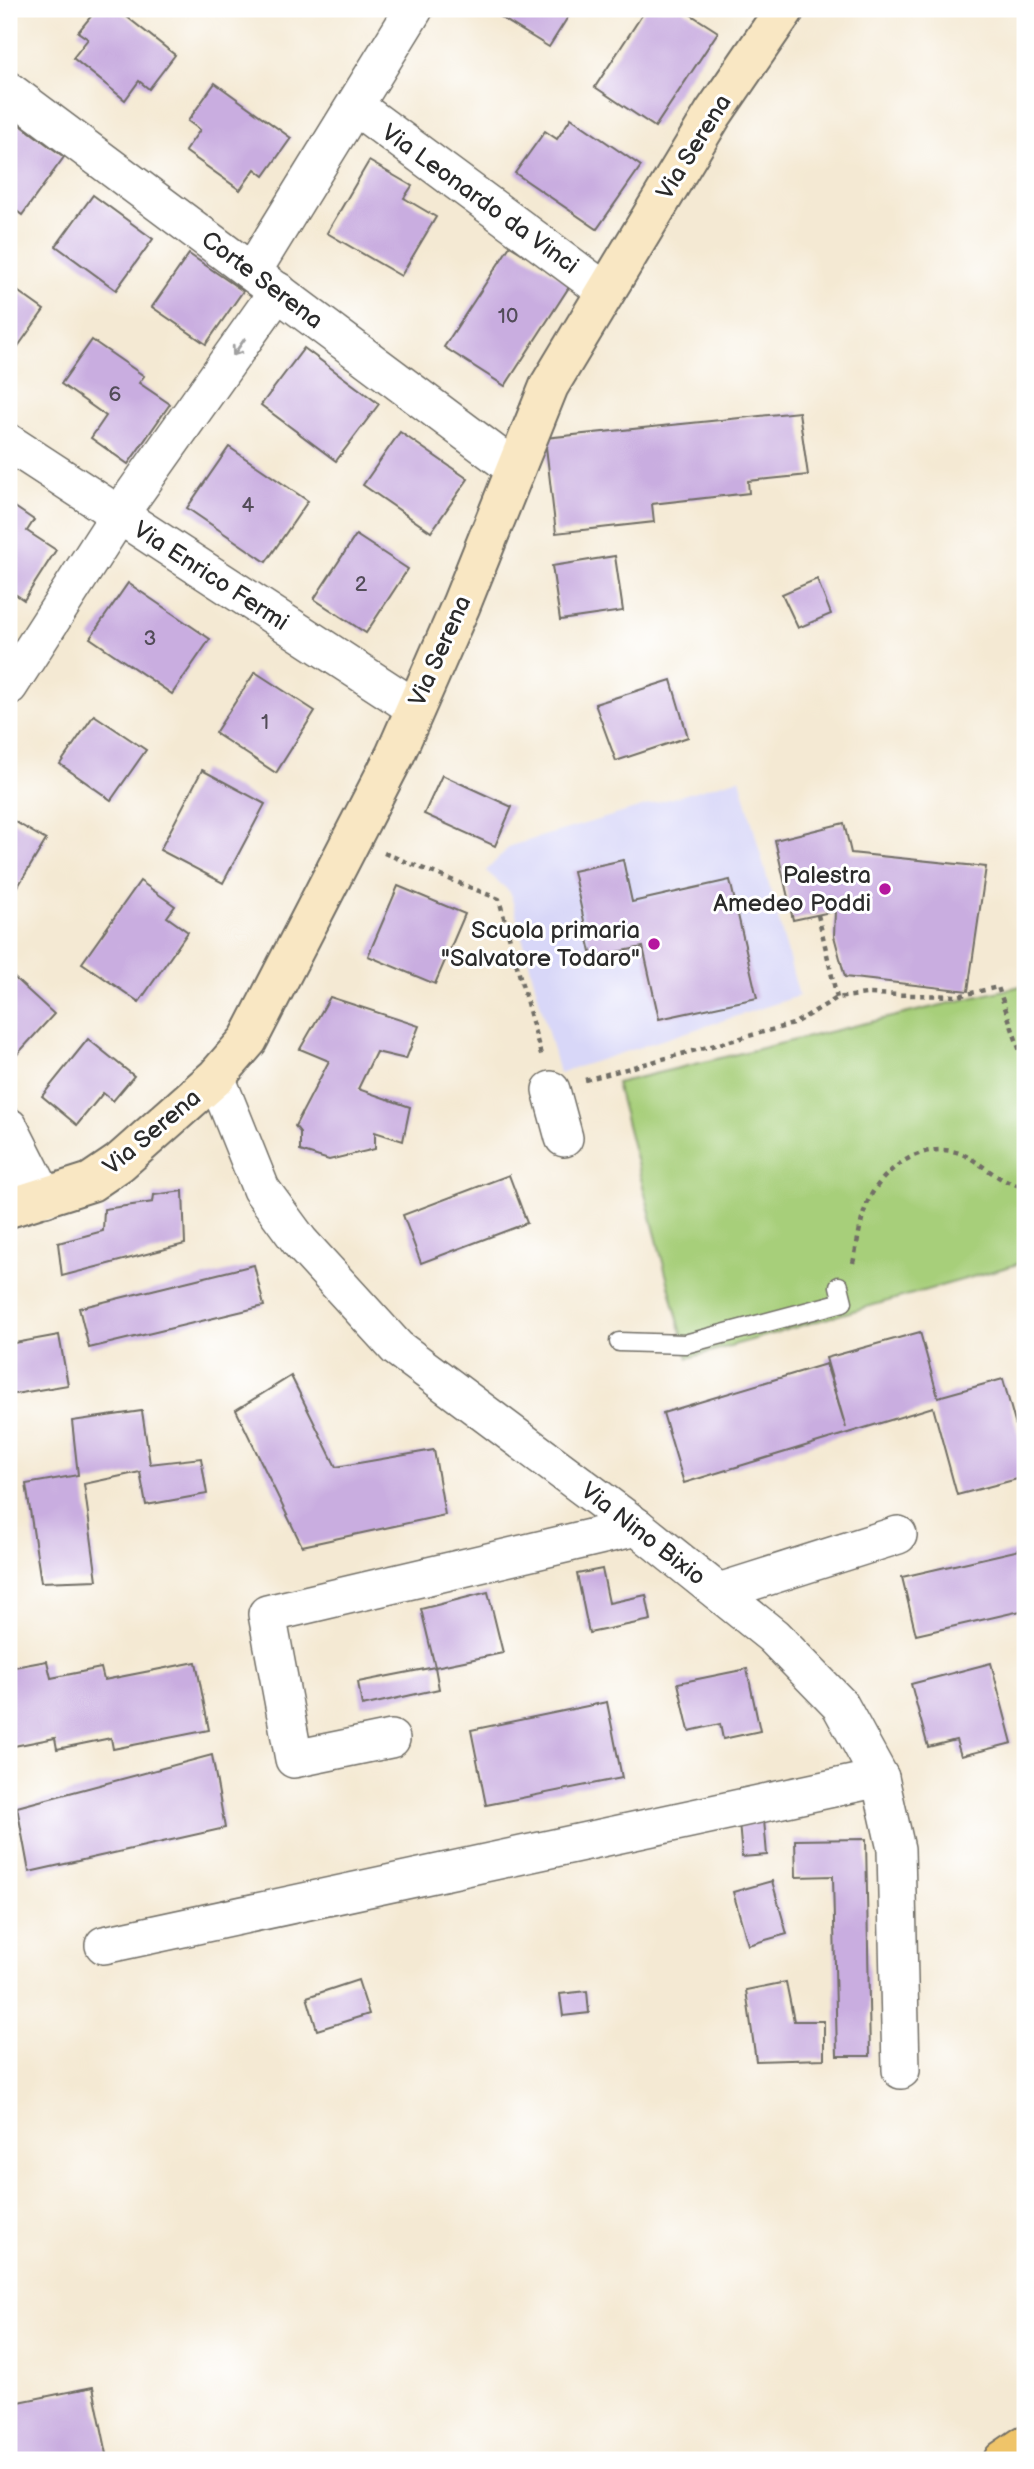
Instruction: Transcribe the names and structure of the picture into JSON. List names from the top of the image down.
{
  "streets": {
    "street": [
      "Via Serena",
      "Via Leonardo da Vinci",
      "Corte Serena",
      "Via Enrico Fermi",
      "Via Nino Bixio"
    ]
  },
  "crossings": [
    ["Via Serena", "Via Leonardo da Vinci"],
    ["Via Serena", "Corte Serena"],
    ["Via Serena", "Via Enrico Fermi"],
    ["Via Serena", "Via Nino Bixio"]
  ],
  "places": ["Palestra Amedeo Poddi", "Scuola primaria \"Salvatore Todaro\""],
  "house_numbers": [
    "10",
    "6",
    "4",
    "2",
    "3",
    "1"
  ]
}
